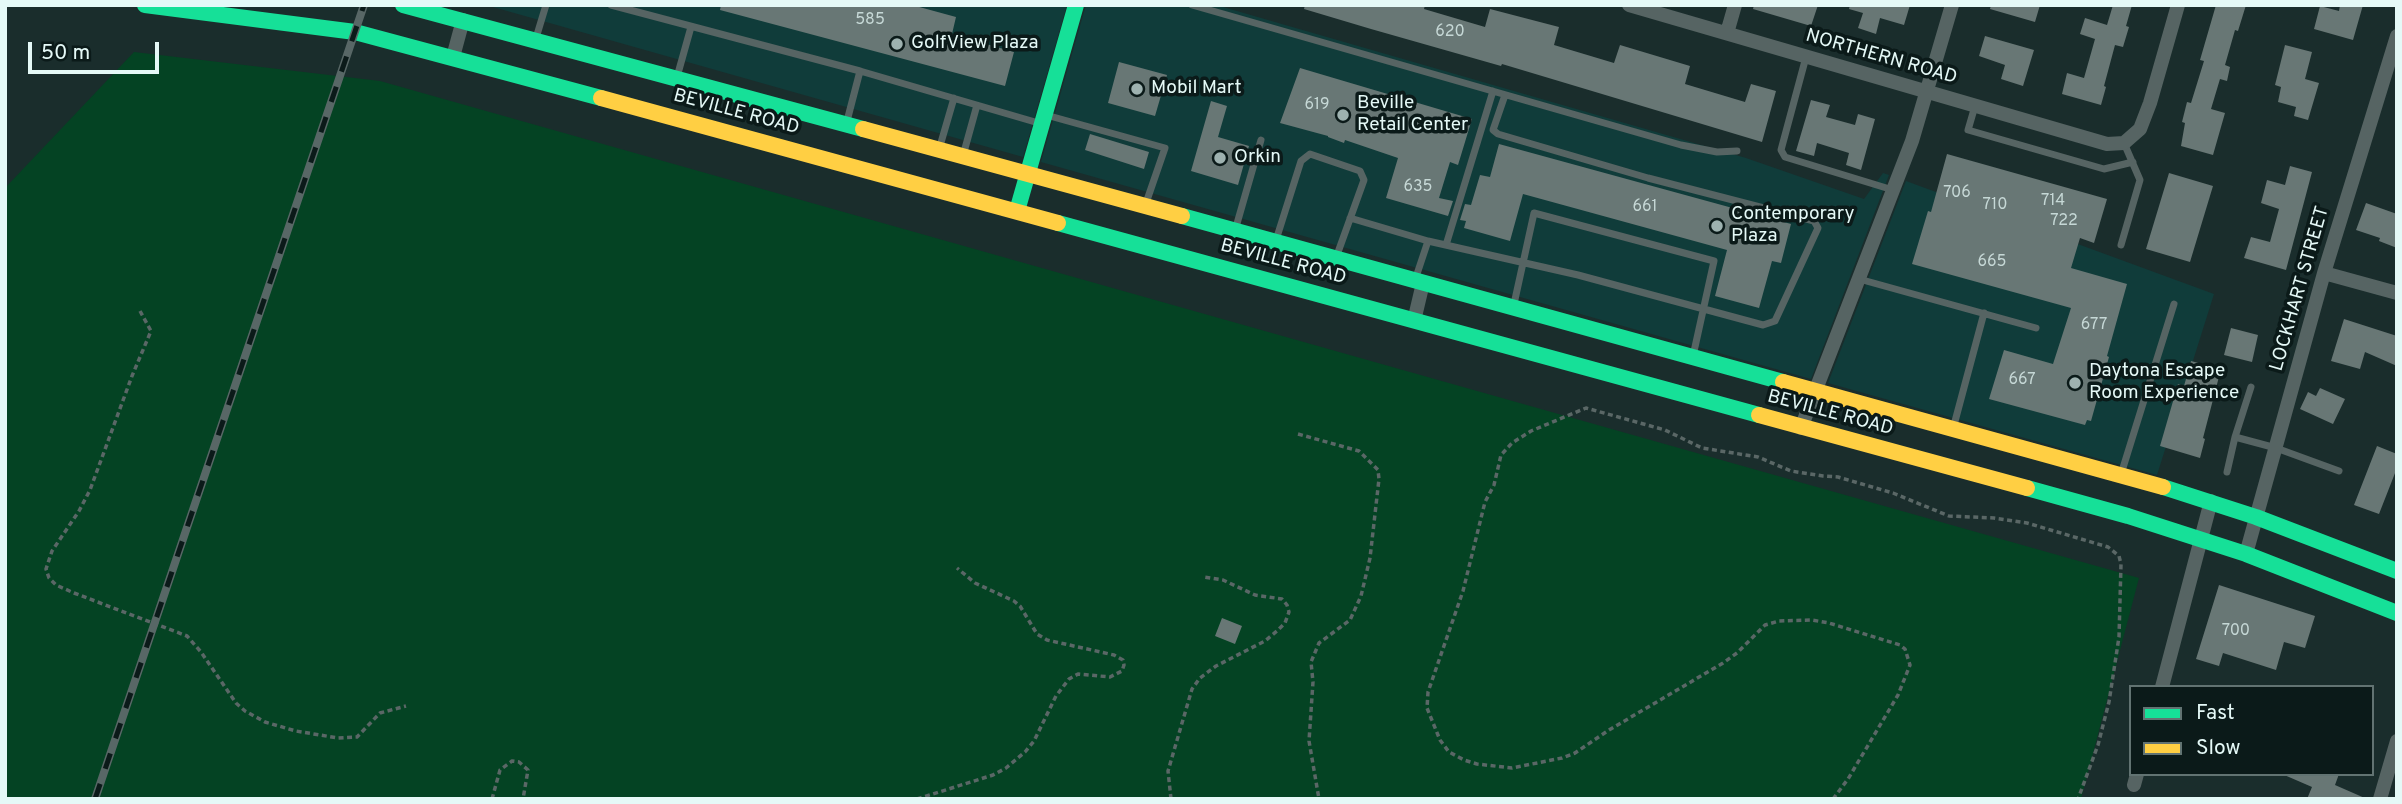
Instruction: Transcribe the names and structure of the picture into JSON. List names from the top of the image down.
{
  "streets": {
    "main road": ["BEVILLE ROAD"],
    "street": ["NORTHERN ROAD", "LOCKHART STREET"]
  },
  "crossings": [
    ["BEVILLE ROAD", "LOCKHART STREET"]
  ],
  "places": [
    "GolfView Plaza",
    "Mobil Mart",
    "Beville Retail Center",
    "Orkin",
    "Contemporary Plaza",
    "Daytona Escape Room Experience"
  ],
  "house_numbers": [
    "585",
    "620",
    "619",
    "635",
    "706",
    "714",
    "710",
    "661",
    "722",
    "665",
    "677",
    "667",
    "700"
  ],
  "legend": ["Fast", "Slow"],
  "scale_bar": "50 m"
}
